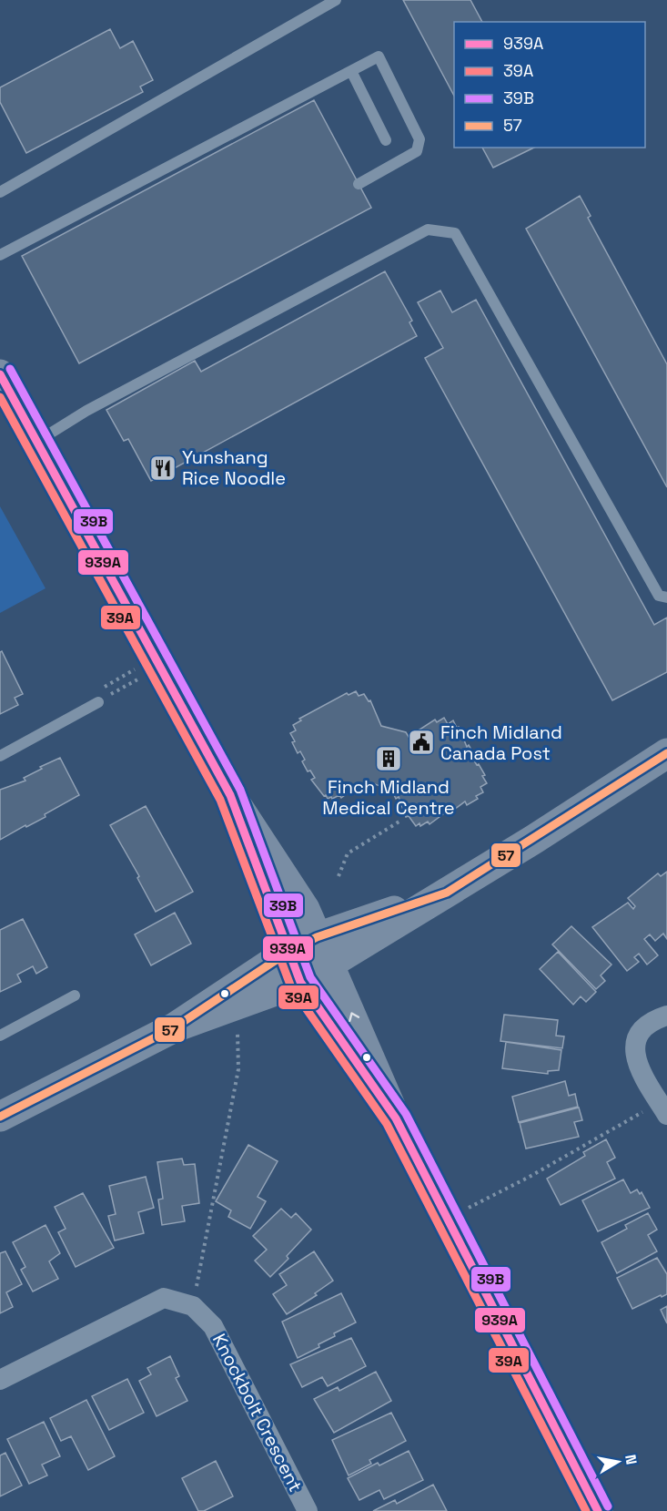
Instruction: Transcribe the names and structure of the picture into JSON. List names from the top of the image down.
{
  "streets": {
    "street": ["Knockbolt Crescent"]
  },
  "places": {
    "restaurant": ["Yunshang Rice Noodle"],
    "public building": ["Finch Midland Canada Post"],
    "building": ["Finch Midland Medical Centre"]
  },
  "lines": [
    "transit line 39B",
    "transit line 939A",
    "transit line 39A",
    "transit line 57"
  ],
  "legend": [
    "939A",
    "39A",
    "39B",
    "57"
  ],
  "north": "right"
}
